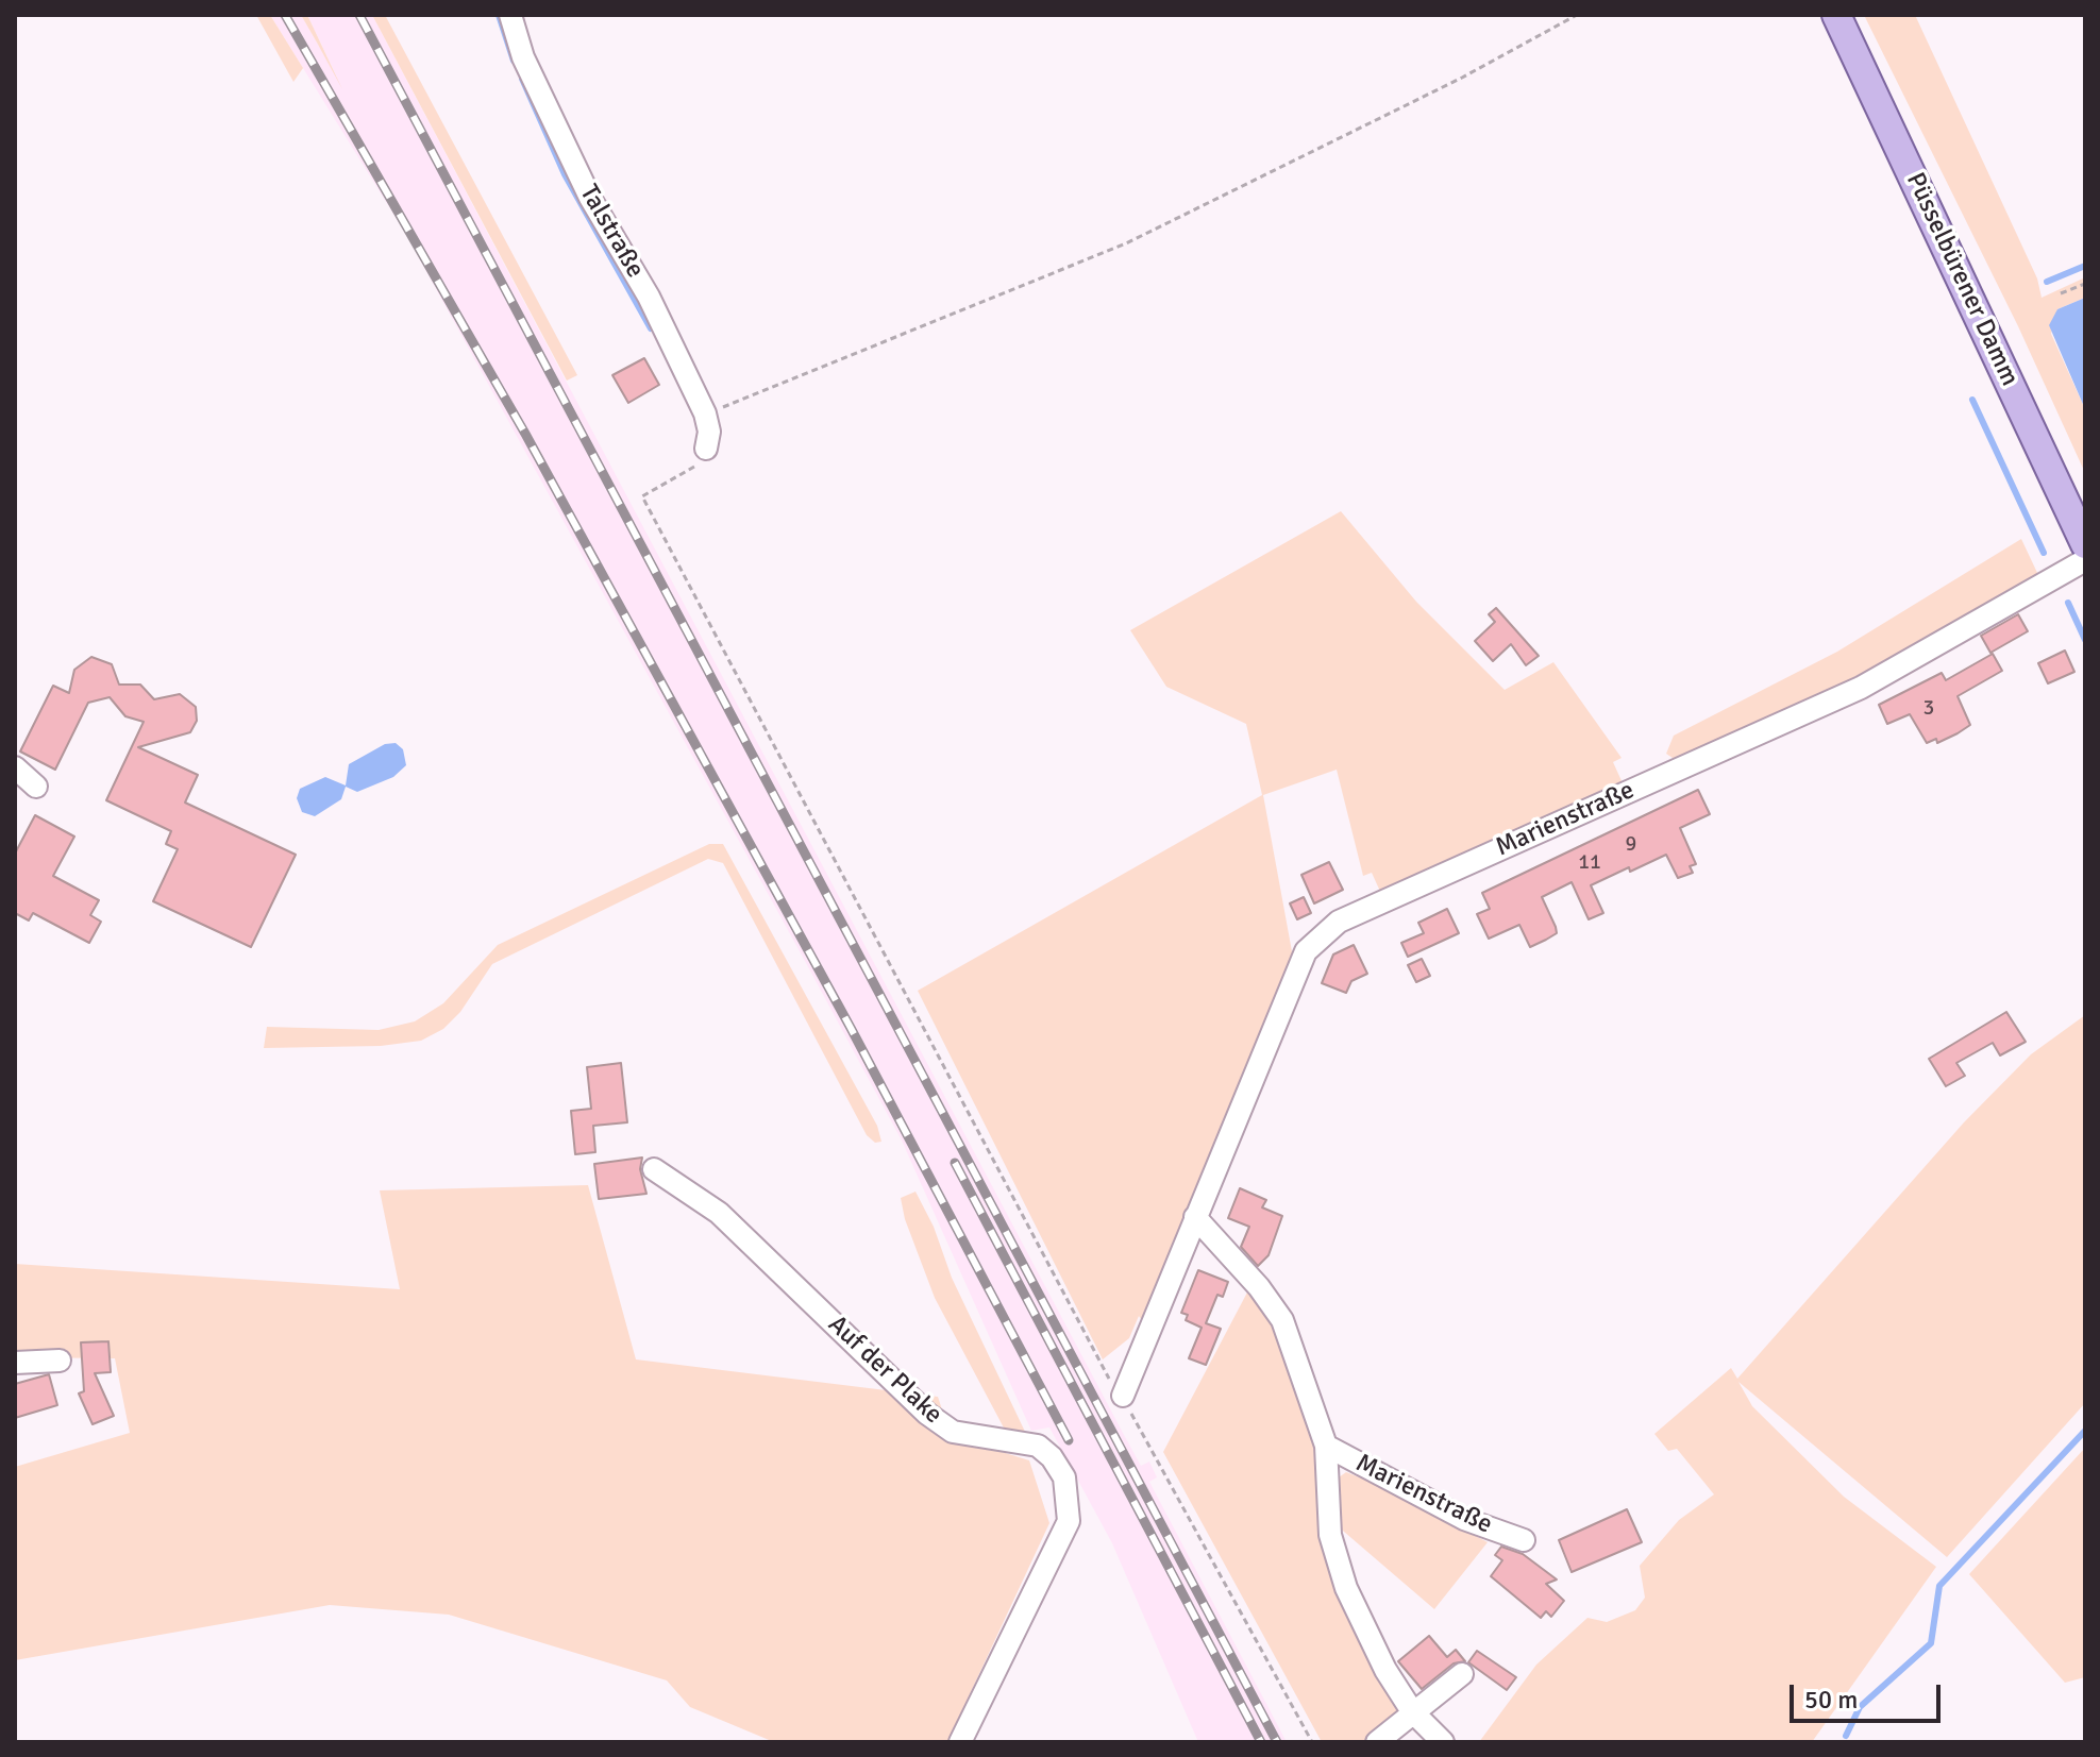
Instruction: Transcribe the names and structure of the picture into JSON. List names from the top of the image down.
{
  "streets": {
    "main road": ["Püsselbürener Damm"],
    "street": ["Talstraße", "Marienstraße", "Auf der Plake"]
  },
  "house_numbers": ["3", "9", "11"],
  "scale_bar": "50 m"
}
